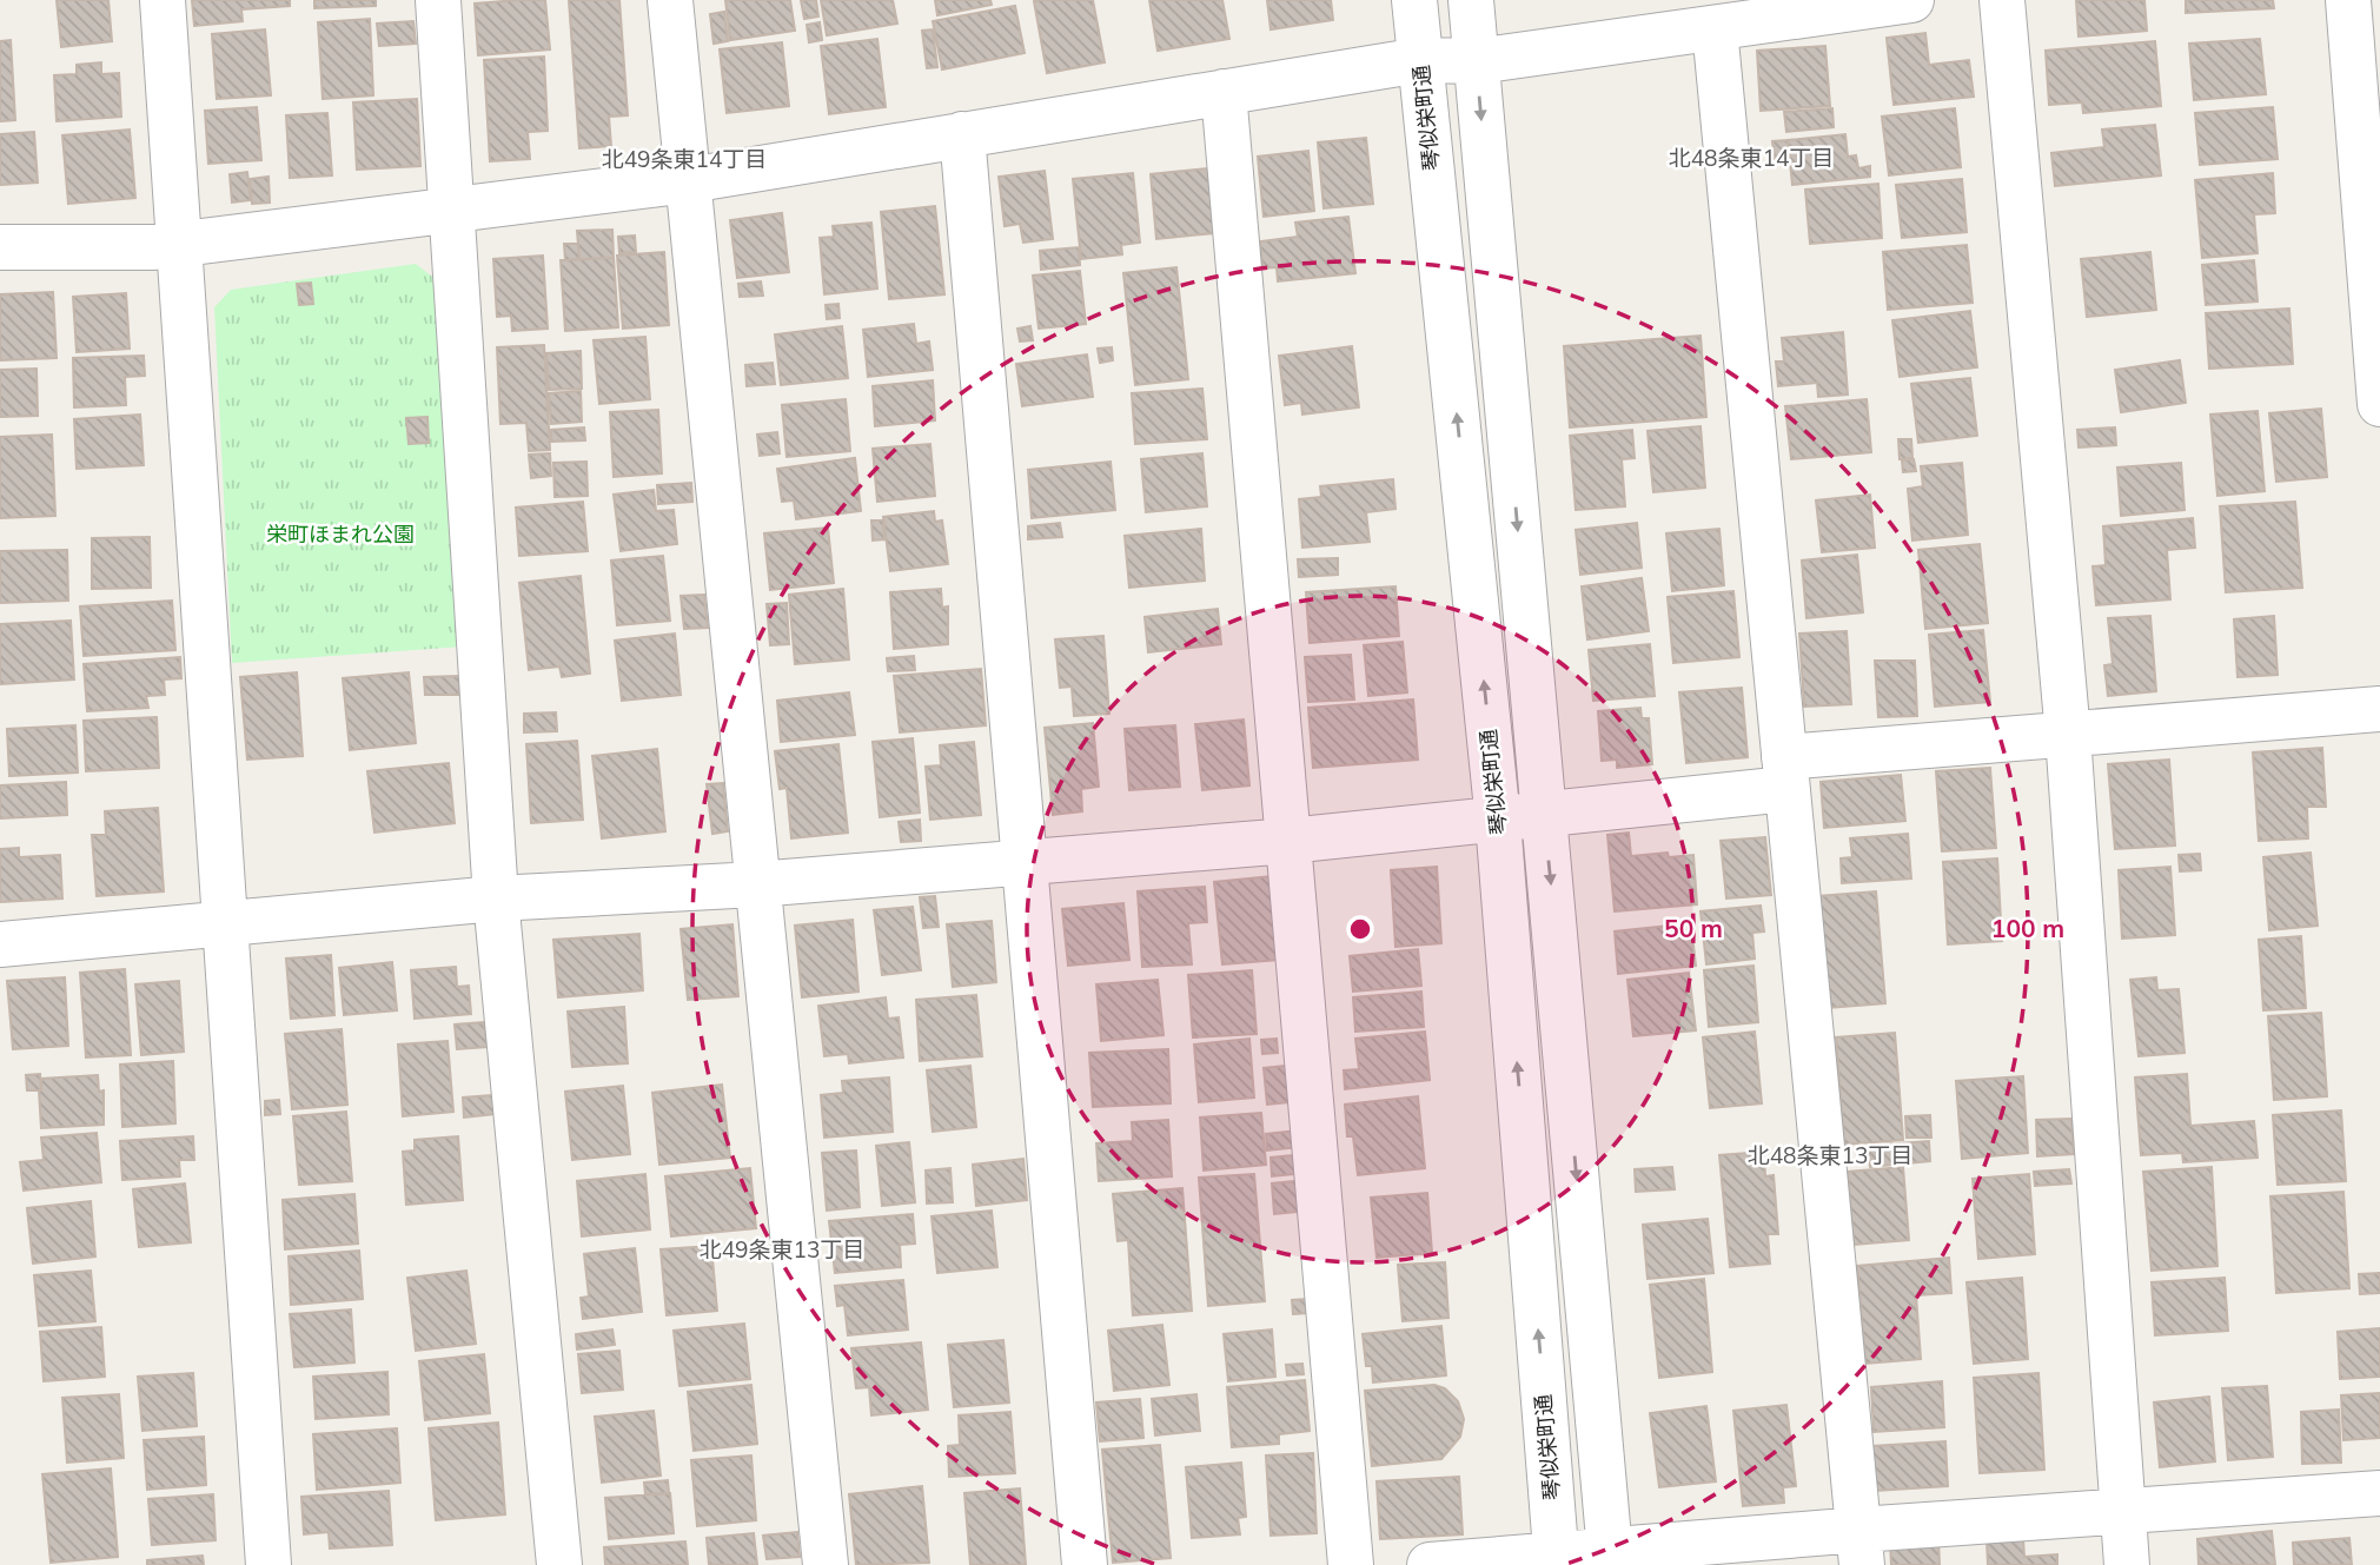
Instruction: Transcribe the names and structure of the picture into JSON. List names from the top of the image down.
{
  "streets": {
    "street": ["琴似栄町通"]
  },
  "districts": [
    "北48条東14丁目",
    "北49条東14丁目",
    "北48条東13丁目",
    "北49条東13丁目"
  ],
  "parks": ["栄町ほまれ公園"],
  "rings": ["50 m", "100 m"]
}
